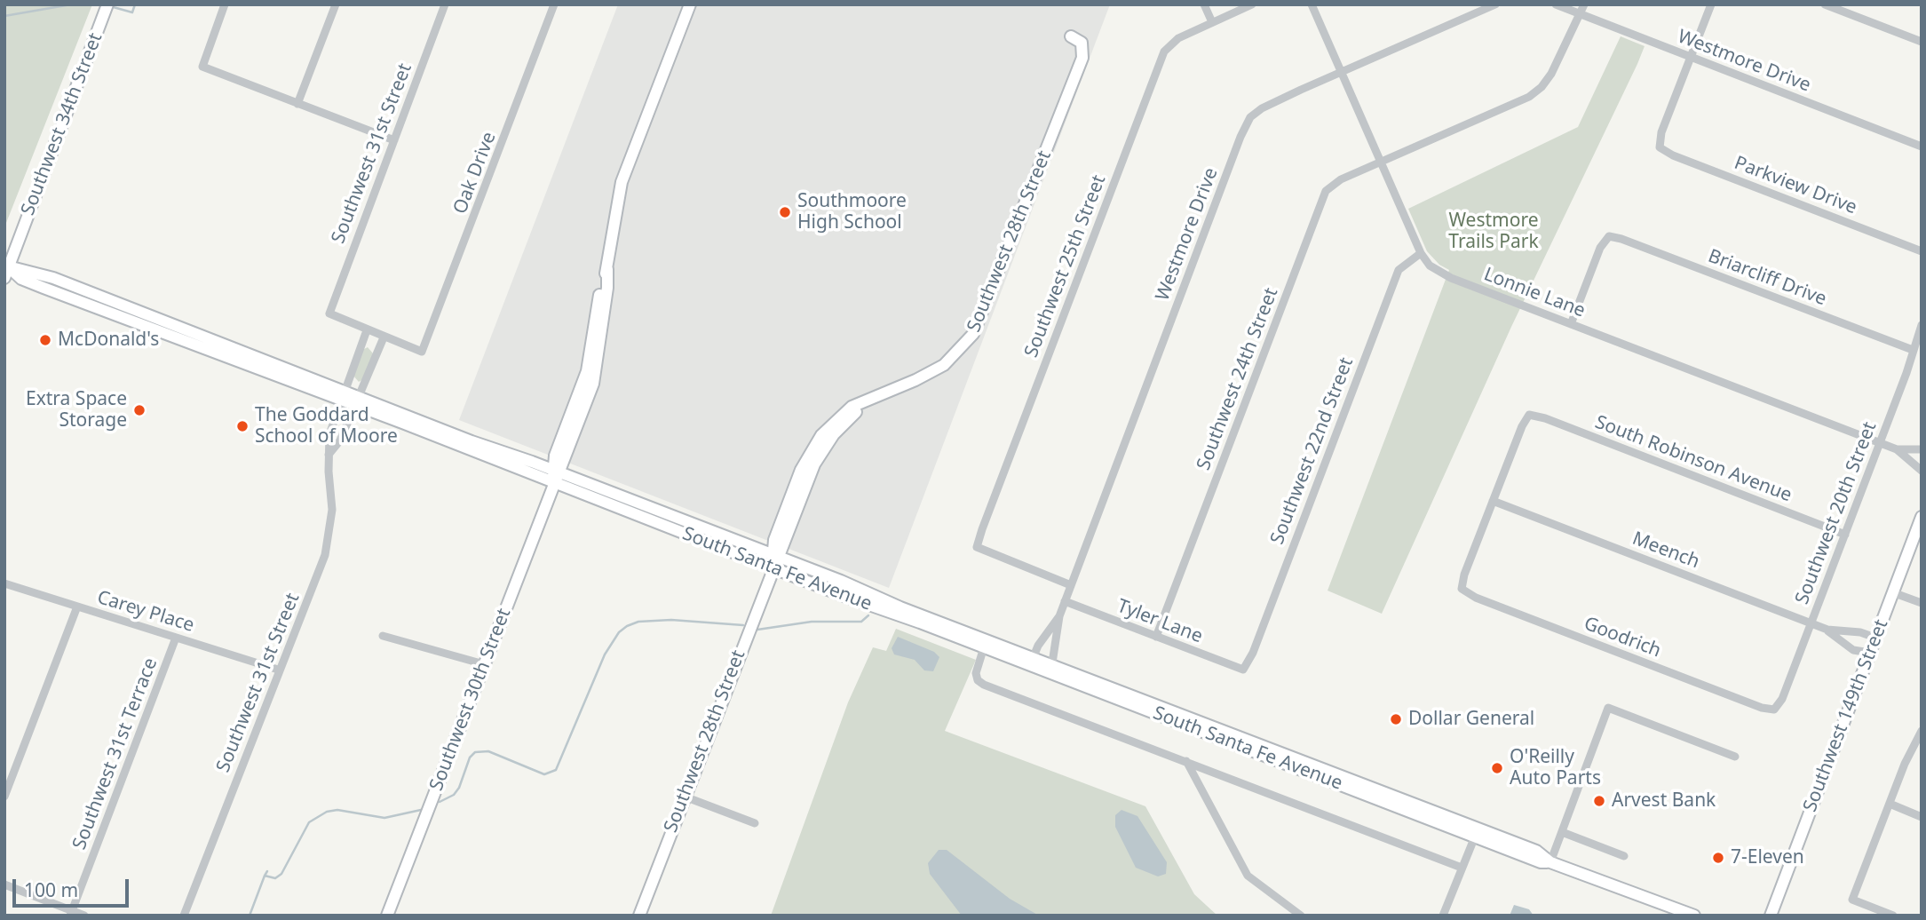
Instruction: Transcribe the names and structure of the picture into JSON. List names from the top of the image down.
{
  "streets": {
    "main road": [
      "Southwest 34th Street",
      "Southwest 28th Street",
      "South Santa Fe Avenue",
      "Southwest 30th Street",
      "Southwest 149th Street"
    ],
    "street": [
      "Westmore Drive",
      "Southwest 31st Street",
      "Oak Drive",
      "Parkview Drive",
      "Southwest 25th Street",
      "Briarcliff Drive",
      "Lonnie Lane",
      "Southwest 24th Street",
      "Southwest 22nd Street",
      "South Robinson Avenue",
      "Southwest 20th Street",
      "Meench",
      "Carey Place",
      "Tyler Lane",
      "Goodrich",
      "Southwest 31st Terrace"
    ]
  },
  "crossings": [
    ["Westmore Drive", "Parkview Drive"],
    ["Westmore Drive", "Southwest 25th Street"],
    ["Westmore Drive", "Lonnie Lane"],
    ["Westmore Drive", "Southwest 24th Street"],
    ["Westmore Drive", "South Santa Fe Avenue"],
    ["Westmore Drive", "Tyler Lane"],
    ["Southwest 34th Street", "South Santa Fe Avenue"],
    ["Southwest 31st Street", "South Santa Fe Avenue"],
    ["Southwest 31st Street", "Carey Place"],
    ["Southwest 28th Street", "South Santa Fe Avenue"],
    ["Briarcliff Drive", "Lonnie Lane"],
    ["Briarcliff Drive", "Southwest 20th Street"],
    ["Lonnie Lane", "Southwest 24th Street"],
    ["Lonnie Lane", "Southwest 22nd Street"],
    ["Lonnie Lane", "Southwest 20th Street"],
    ["Southwest 24th Street", "Tyler Lane"],
    ["Southwest 22nd Street", "Tyler Lane"],
    ["South Robinson Avenue", "Southwest 20th Street"],
    ["South Robinson Avenue", "Meench"],
    ["South Robinson Avenue", "Goodrich"],
    ["Southwest 20th Street", "Meench"],
    ["Southwest 20th Street", "Goodrich"],
    ["Meench", "Goodrich"],
    ["Meench", "Southwest 149th Street"],
    ["South Santa Fe Avenue", "Southwest 30th Street"],
    ["Carey Place", "Southwest 31st Terrace"]
  ],
  "parks": ["Westmore Trails Park"],
  "places": [
    "Southmoore High School",
    "McDonald's",
    "Extra Space Storage",
    "The Goddard School of Moore",
    "Dollar General",
    "O'Reilly Auto Parts",
    "Arvest Bank",
    "7-Eleven"
  ],
  "scale_bar": "100 m"
}
